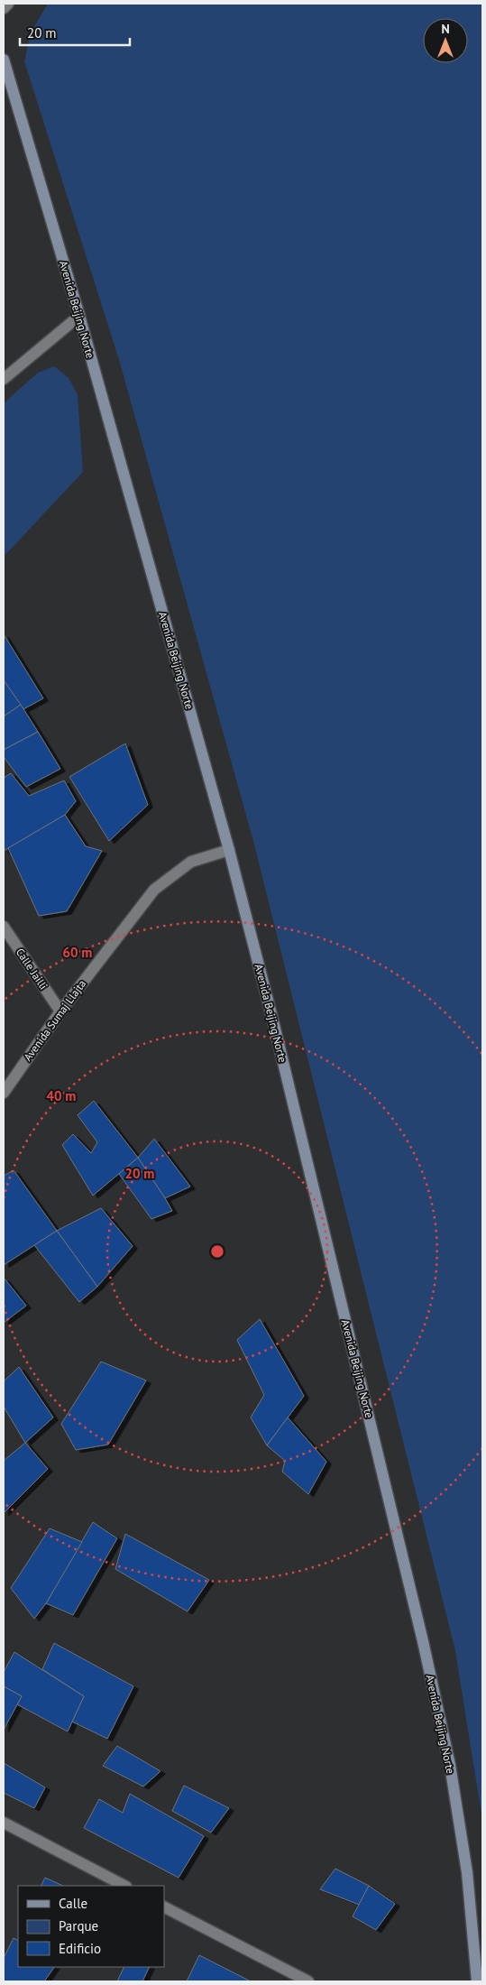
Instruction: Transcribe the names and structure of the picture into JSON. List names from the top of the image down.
{
  "streets": {
    "street": ["Avenida Beijing Norte", "Calle Jailli", "Avenida Sumaj Llajta"]
  },
  "crossings": [
    ["Avenida Beijing Norte", "Avenida Sumaj Llajta"],
    ["Calle Jailli", "Avenida Sumaj Llajta"]
  ],
  "legend": ["Calle", "Parque", "Edificio"],
  "scale_bar": "20 m",
  "north": "top",
  "rings": ["60 m", "40 m", "20 m"]
}
